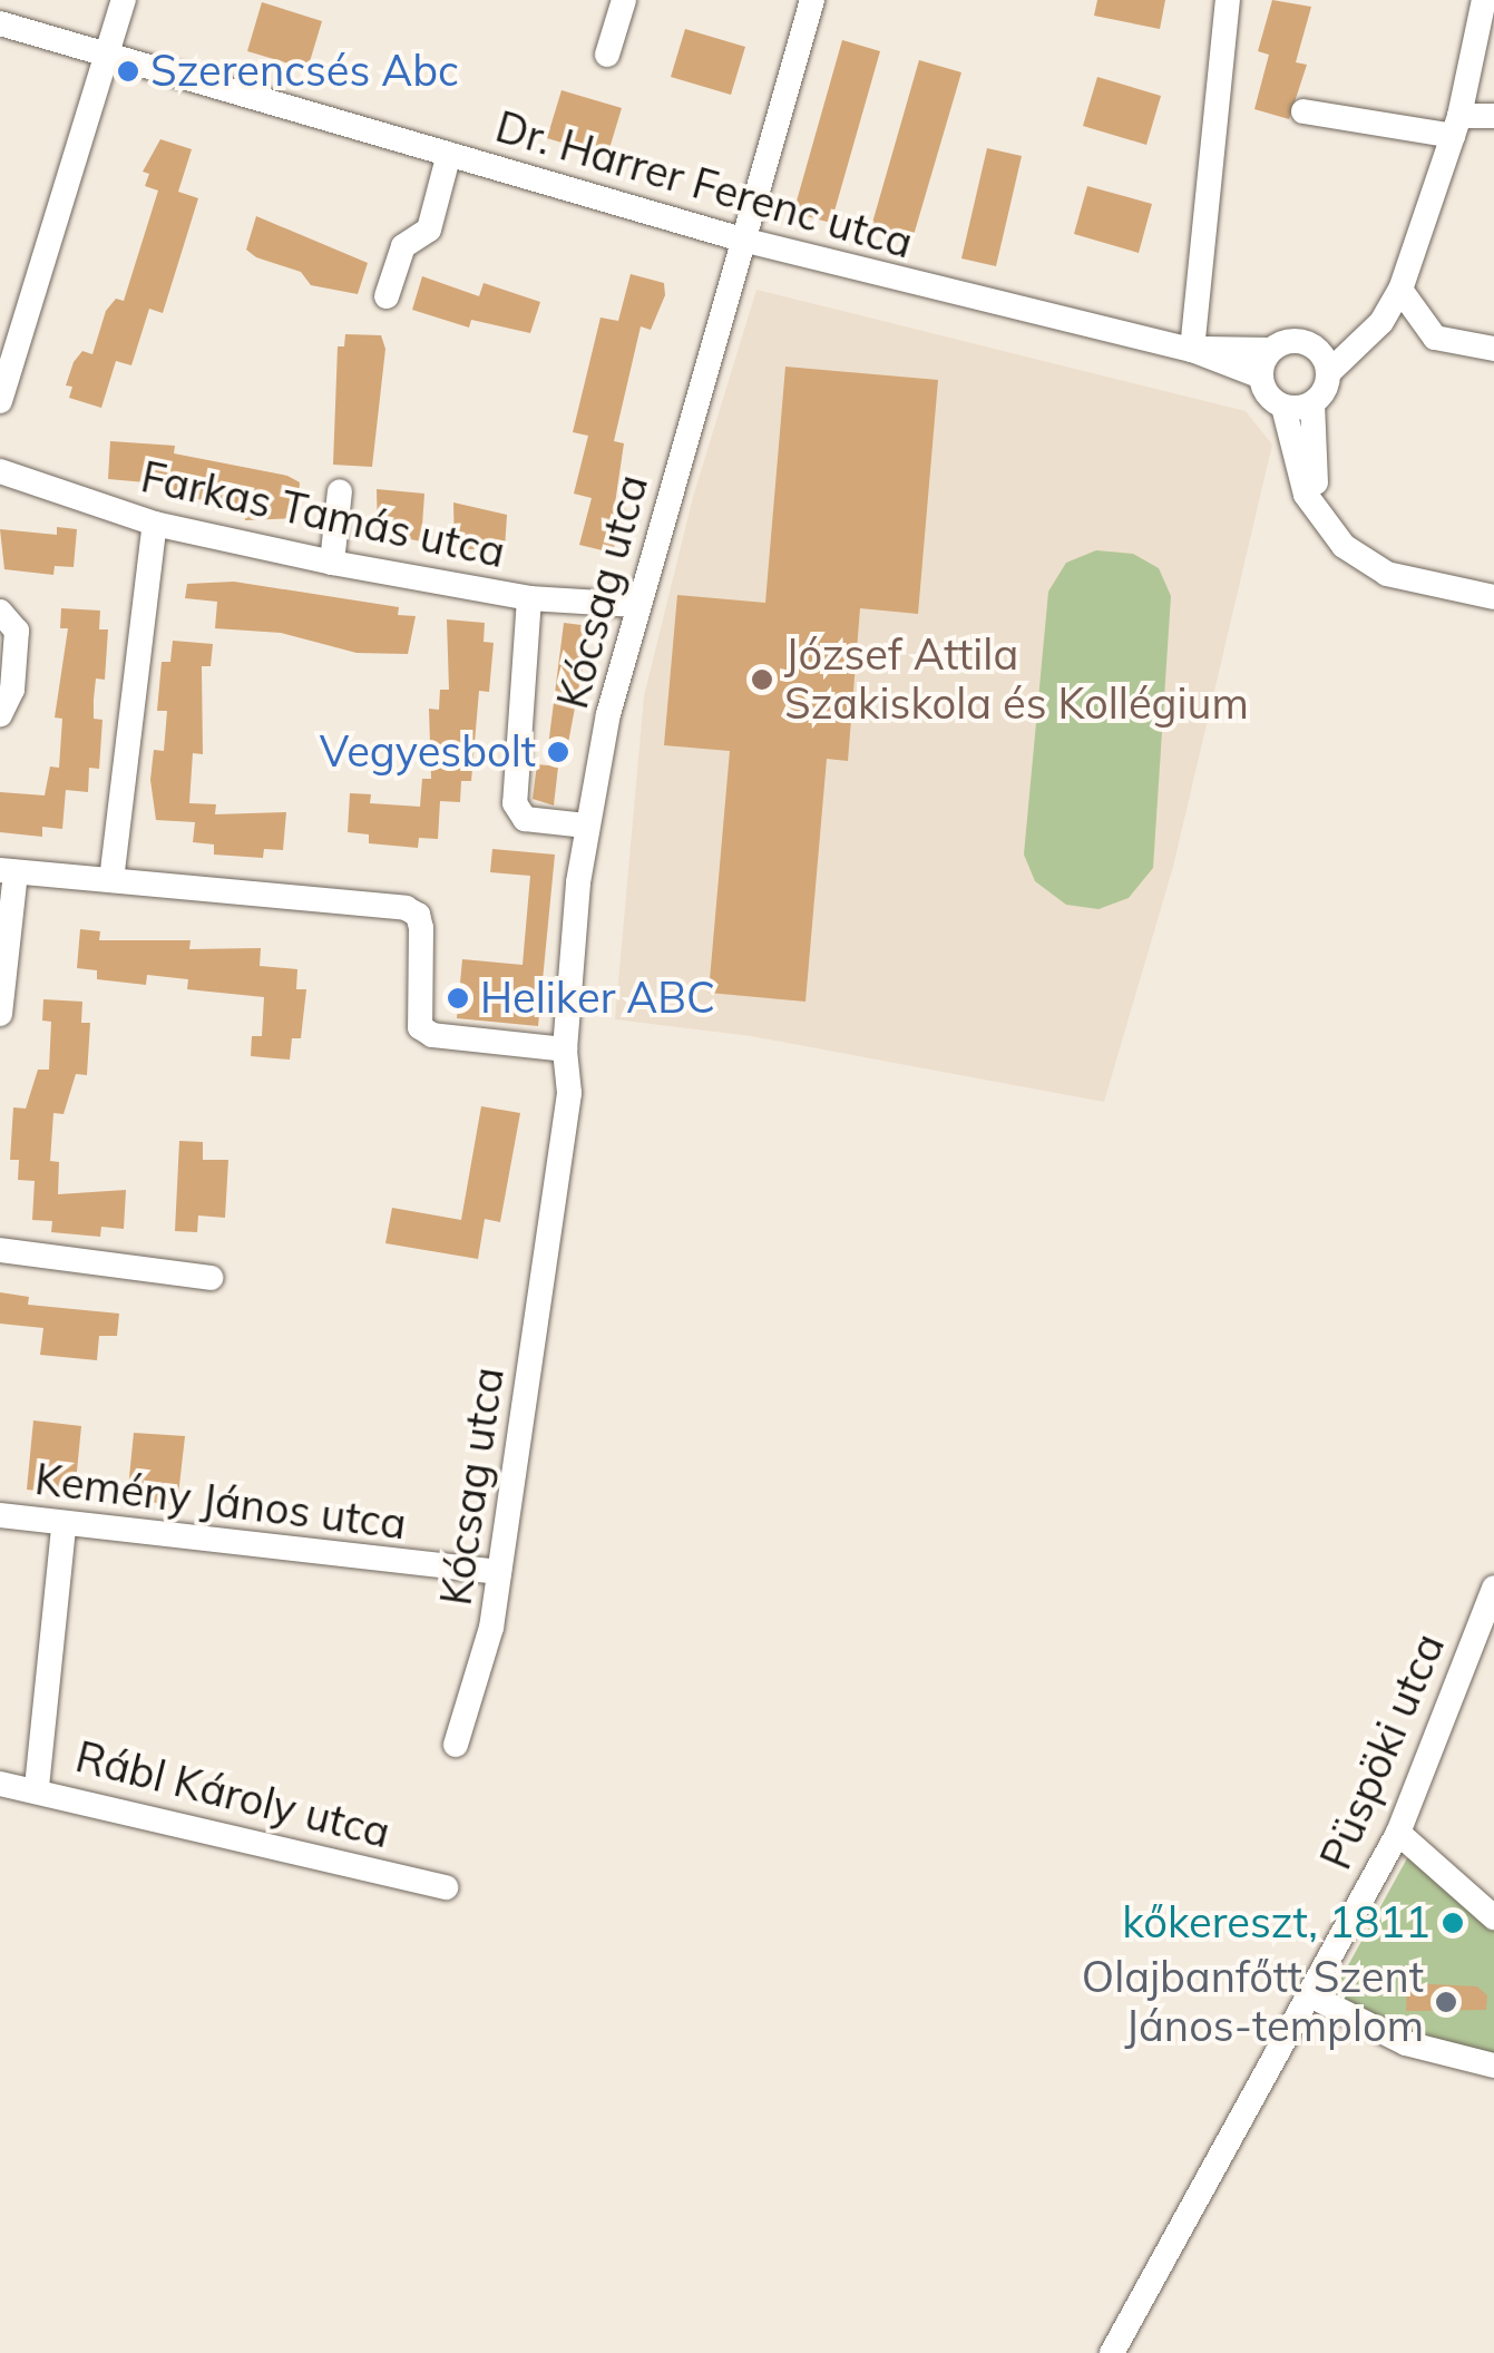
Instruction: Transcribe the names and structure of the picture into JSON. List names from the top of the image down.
{
  "streets": {
    "street": [
      "Dr. Harrer Ferenc utca",
      "Farkas Tamás utca",
      "Kócsag utca",
      "Kemény János utca",
      "Püspöki utca",
      "Rábl Károly utca"
    ]
  },
  "crossings": [
    ["Dr. Harrer Ferenc utca", "Kócsag utca"],
    ["Farkas Tamás utca", "Kócsag utca"],
    ["Kócsag utca", "Kemény János utca"]
  ],
  "places": [
    "Szerencsés Abc",
    "József Attila Szakiskola és Kollégium",
    "Vegyesbolt",
    "Heliker ABC",
    "kőkereszt, 1811",
    "Olajbanfőtt Szent János-templom"
  ]
}
